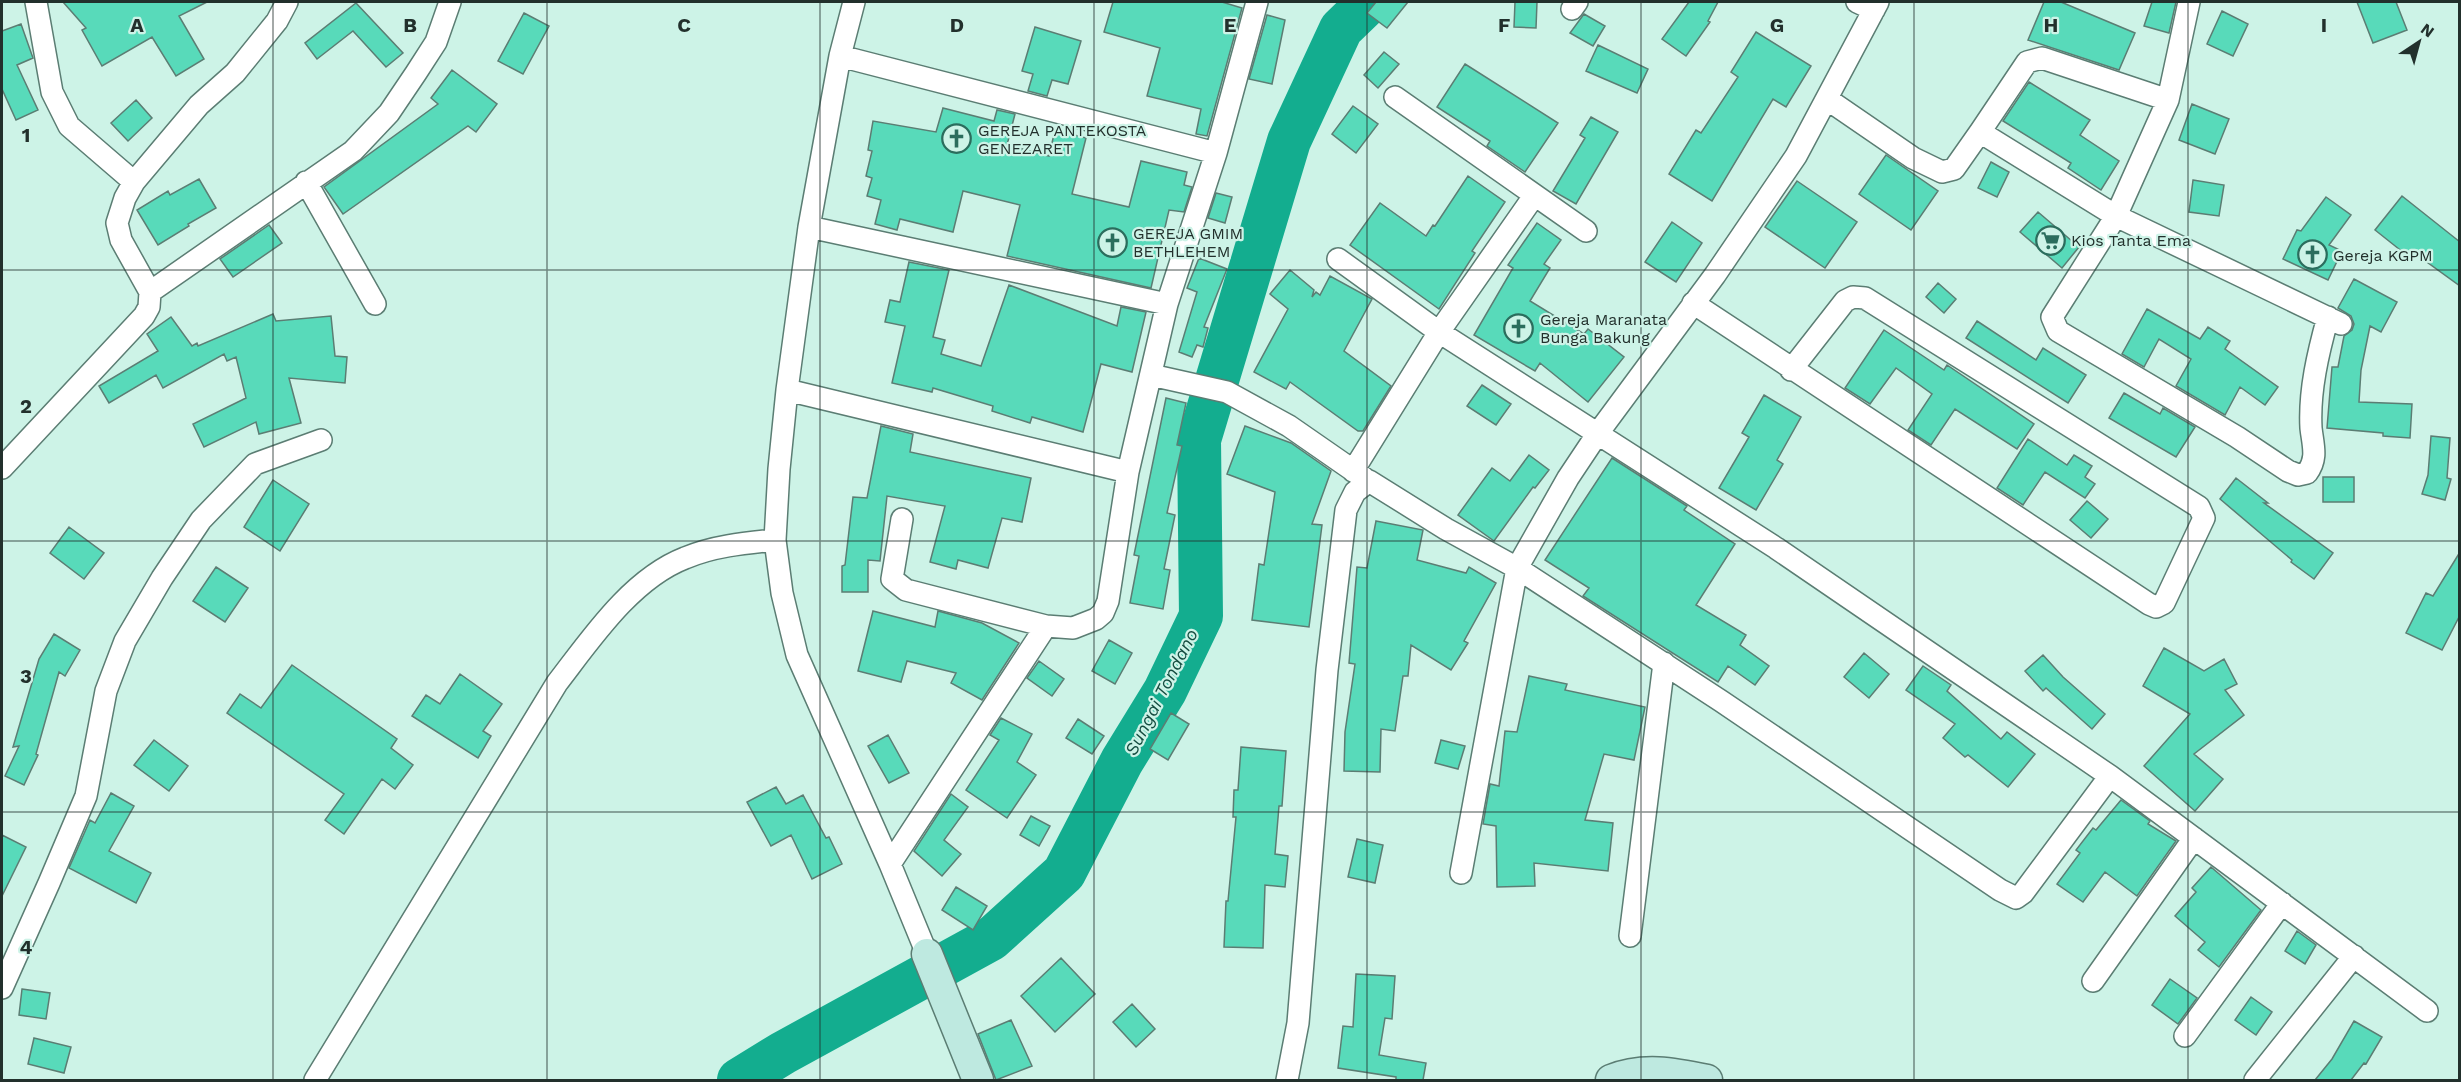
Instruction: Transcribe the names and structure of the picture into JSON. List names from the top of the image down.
{
  "water": ["Sungai Tondano"],
  "places": {
    "church": [
      "GEREJA PANTEKOSTA GENEZARET",
      "GEREJA GMIM BETHLEHEM",
      "Gereja KGPM",
      "Gereja Maranata Bunga Bakung"
    ],
    "supermarket": ["Kios Tanta Ema"]
  },
  "north": "top right",
  "grid": {
    "columns": [
      "A",
      "B",
      "C",
      "D",
      "E",
      "F",
      "G",
      "H",
      "I"
    ],
    "rows": [
      "1",
      "2",
      "3",
      "4"
    ]
  }
}
